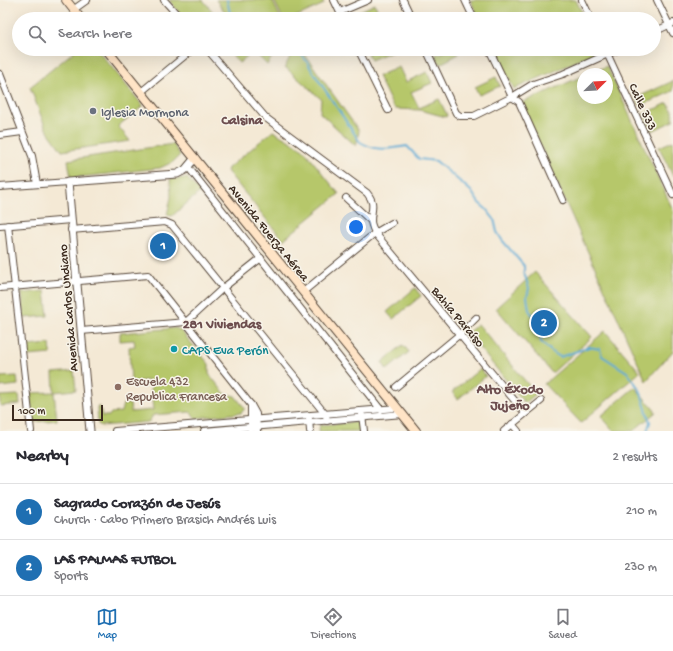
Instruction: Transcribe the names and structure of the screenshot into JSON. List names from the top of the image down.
{
  "streets": {
    "main road": ["Avenida Fuerza Aérea"],
    "street": ["Calle 333", "Avenida Carlos Undiano", "Bahía Paraíso"]
  },
  "districts": ["Calsina", "281 Viviendas", "Alto Éxodo Jujeño"],
  "places": ["Iglesia Mormona", "CAPS Eva Perón", "Escuela 432 Republica Francesa"],
  "scale_bar": "100 m",
  "north": "top right",
  "page": {
    "search": "Search here",
    "pins": ["1", "2"],
    "scale": "100 m",
    "heading": ["Nearby", "2 results"],
    "list": [
      {
        "mark": "1",
        "name": "Sagrado Corazón de Jesús",
        "note": "Church · Cabo Primero Brasich Andrés Luis",
        "value": "210 m"
      },
      {
        "mark": "2",
        "name": "LAS PALMAS FUTBOL",
        "note": "Sports",
        "value": "230 m"
      }
    ],
    "nav": ["Map", "Directions", "Saved"]
  }
}
